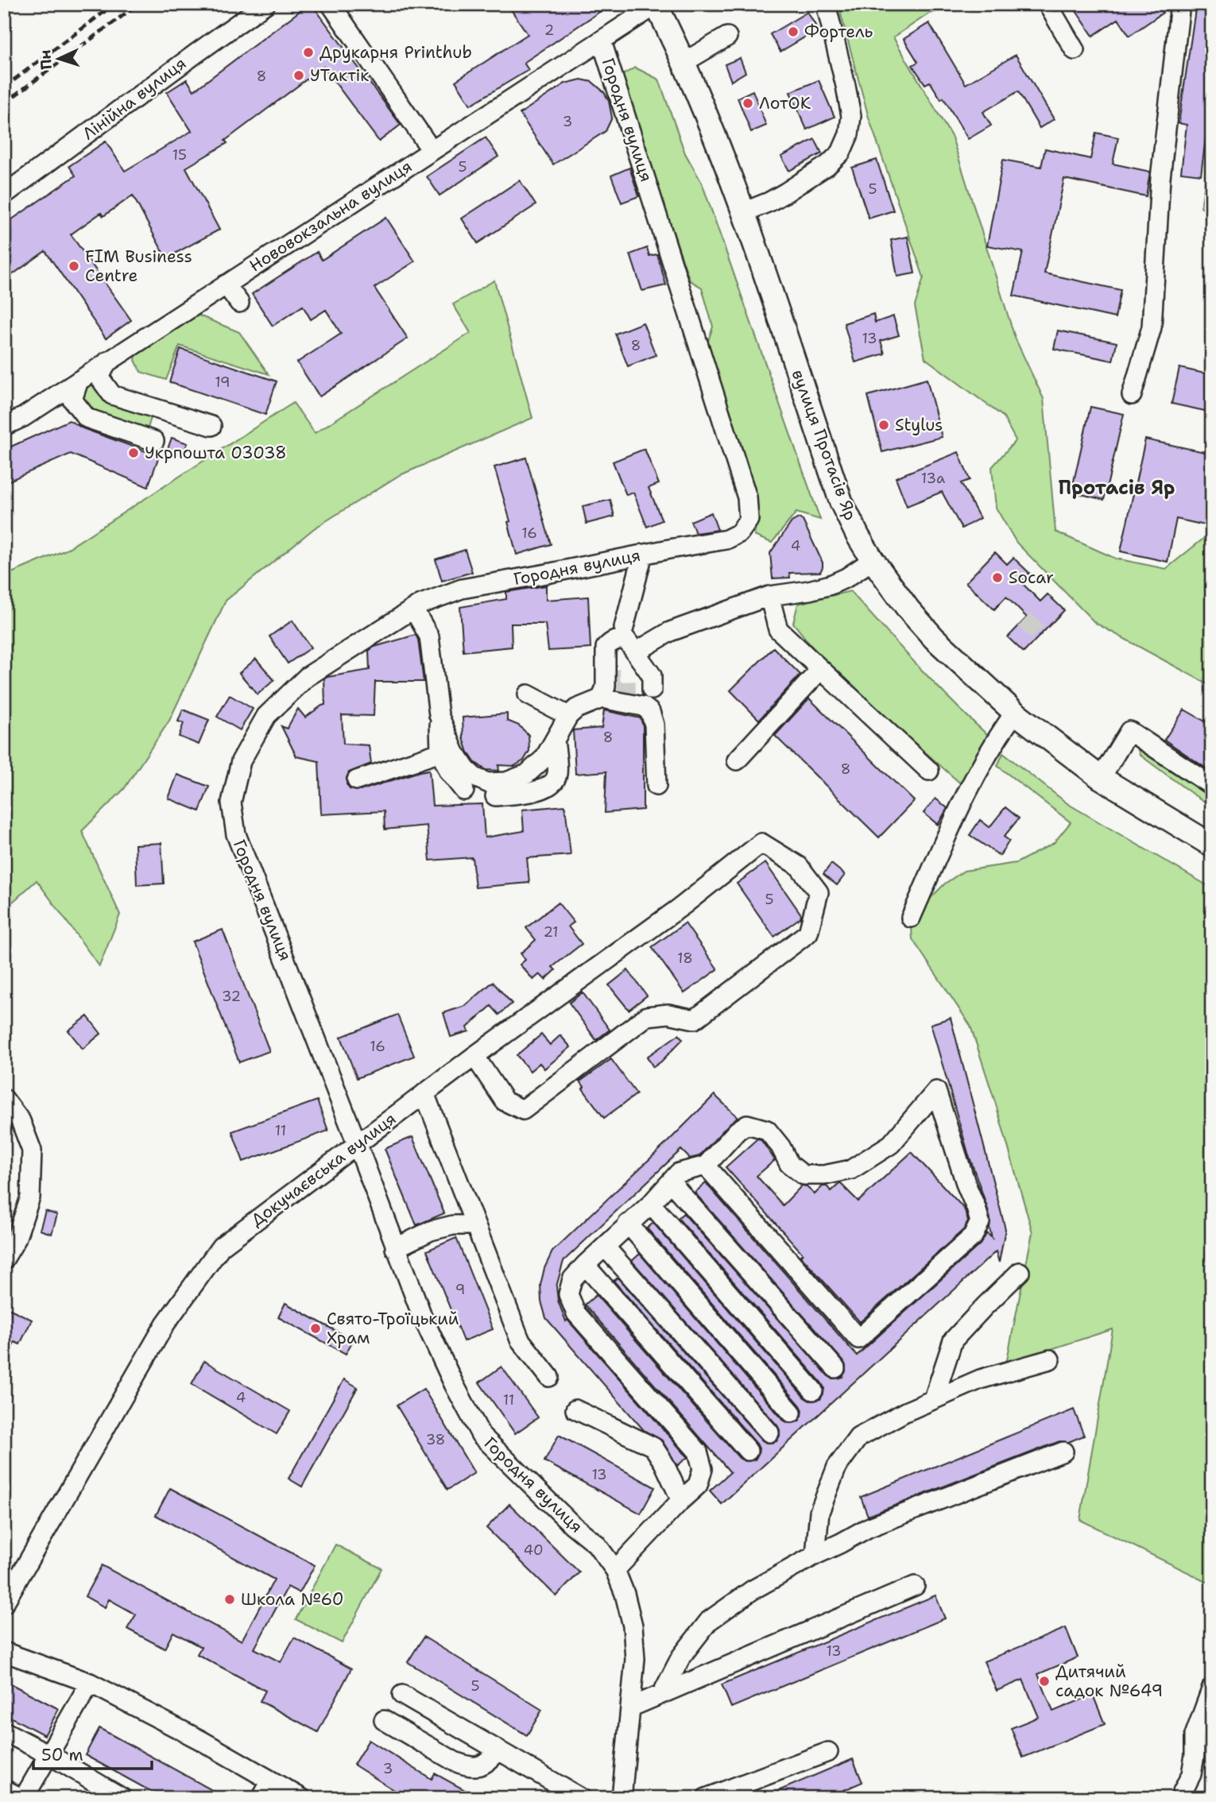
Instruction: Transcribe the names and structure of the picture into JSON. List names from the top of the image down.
{
  "streets": {
    "main road": ["вулиця Протасів Яр"],
    "street": [
      "Лінійна вулиця",
      "Городня вулиця",
      "Нововокзальна вулиця",
      "Докучаєвська вулиця"
    ]
  },
  "crossings": [
    ["Городня вулиця", "Нововокзальна вулиця"],
    ["Городня вулиця", "Докучаєвська вулиця"],
    ["Нововокзальна вулиця", "вулиця Протасів Яр"]
  ],
  "districts": ["Протасів Яр"],
  "places": [
    "Фортель",
    "Друкарня Printhub",
    "УТактік",
    "ЛотОК",
    "FIM Business Centre",
    "Stylus",
    "Укрпошта 03038",
    "Socar",
    "Свято-Троїцький Храм",
    "Школа №60",
    "Дитячий садок №649"
  ],
  "house_numbers": [
    "2",
    "8",
    "3",
    "15",
    "5",
    "5",
    "13",
    "8",
    "19",
    "13а",
    "16",
    "4",
    "8",
    "8",
    "5",
    "21",
    "18",
    "32",
    "16",
    "11",
    "9",
    "4",
    "11",
    "38",
    "13",
    "40",
    "13",
    "5",
    "3"
  ],
  "scale_bar": "50 m",
  "north": "left"
}
